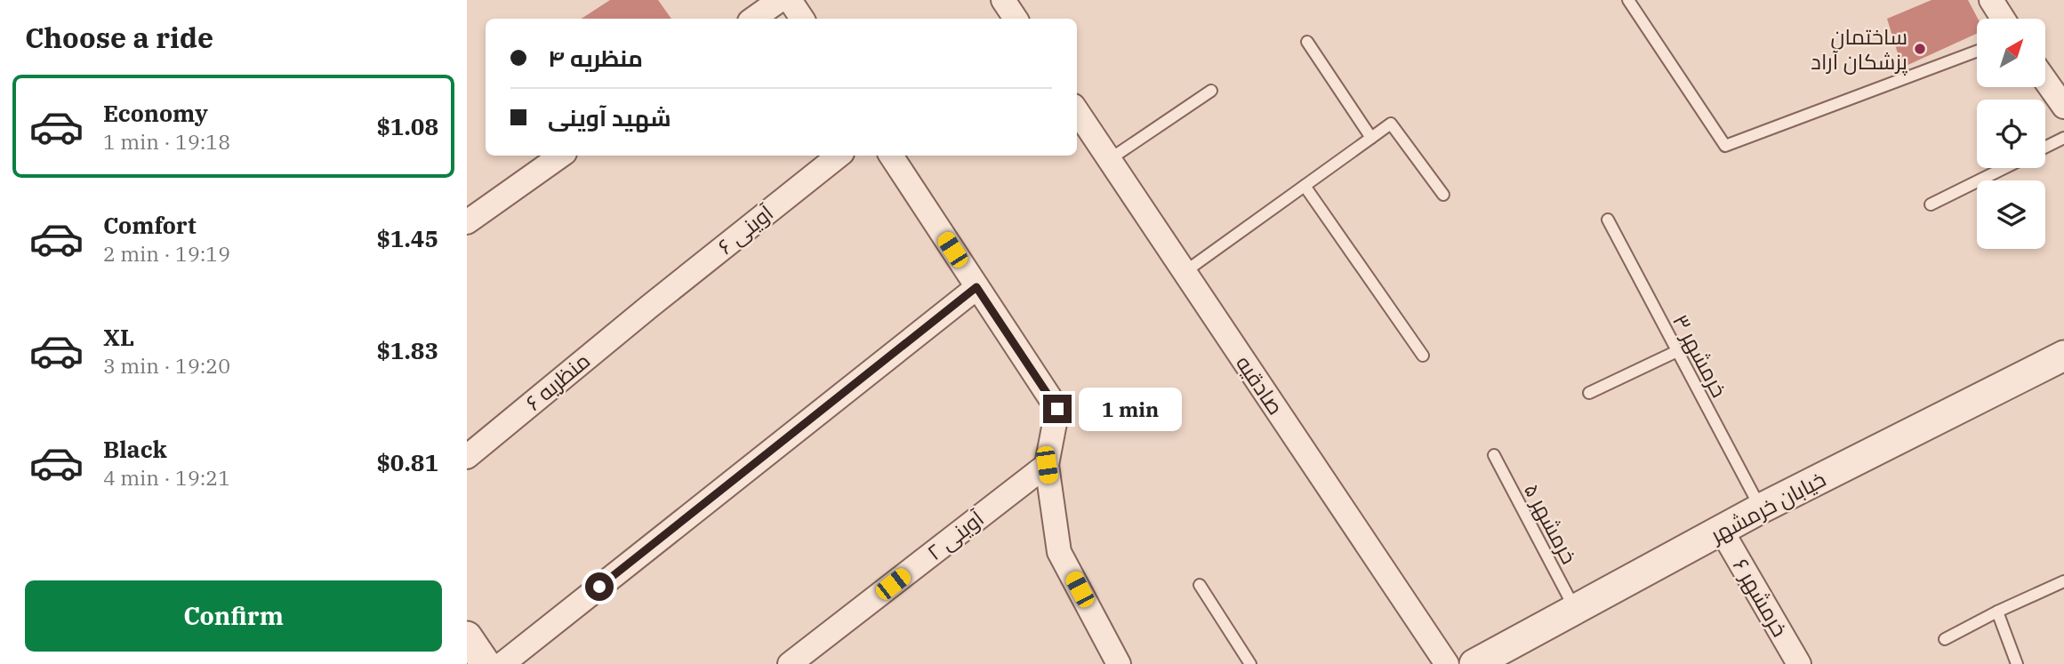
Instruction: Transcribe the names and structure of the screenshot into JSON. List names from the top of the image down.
{
  "streets": {
    "street": [
      "آوینی ۶",
      "منظریه ۶",
      "صادقیه",
      "خیابان خرمشهر",
      "آوینی ۲",
      "خرمشهر ۶"
    ],
    "lane": ["خرمشهر ۳", "خرمشهر ۵"]
  },
  "crossings": [
    ["آوینی ۶", "منظریه ۶"],
    ["خرمشهر ۳", "خیابان خرمشهر"],
    ["خیابان خرمشهر", "خرمشهر ۵"],
    ["خیابان خرمشهر", "خرمشهر ۶"]
  ],
  "places": ["ساختمان پزشکان آراد"],
  "north": "top right",
  "page": {
    "heading": "Choose a ride",
    "banner": ["منظریه ۴", "شهید آوینی"],
    "list": [
      {
        "name": "Economy",
        "note": "1 min · 19:18",
        "value": "$1.08"
      },
      {
        "name": "Comfort",
        "note": "2 min · 19:19",
        "value": "$1.45"
      },
      {
        "name": "XL",
        "note": "3 min · 19:20",
        "value": "$1.83"
      },
      {
        "name": "Black",
        "note": "4 min · 19:21",
        "value": "$0.81"
      }
    ],
    "bubble": "1 min",
    "buttons": "Confirm"
  }
}
